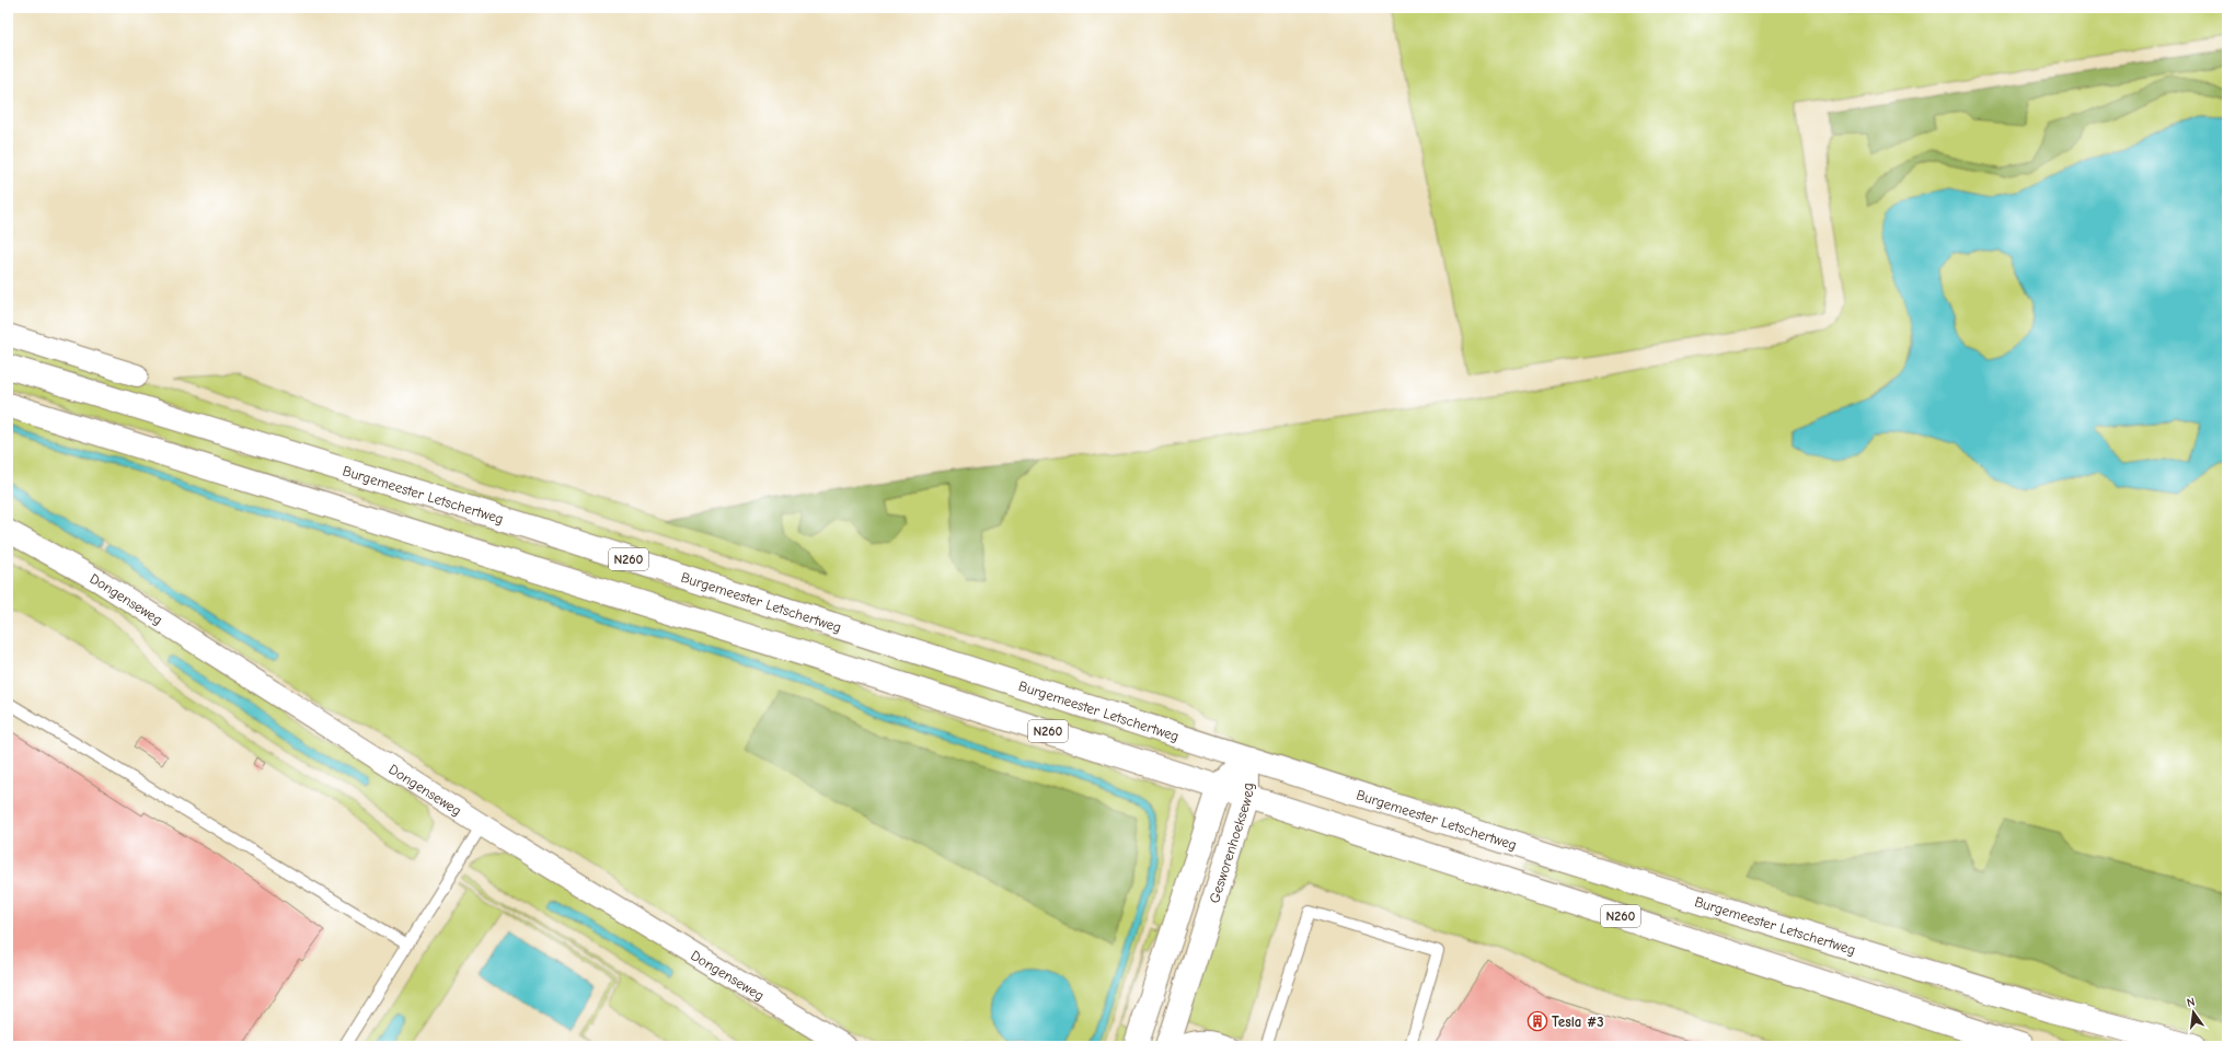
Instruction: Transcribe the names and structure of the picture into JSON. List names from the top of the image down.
{
  "streets": {
    "main road": ["Burgemeester Letschertweg", "N260", "Gesworenhoekseweg"],
    "street": ["Dongenseweg"]
  },
  "crossings": [
    ["Burgemeester Letschertweg", "Gesworenhoekseweg"],
    ["N260", "Gesworenhoekseweg"]
  ],
  "places": {
    "building": ["Tesla #3"]
  },
  "north": "top"
}
